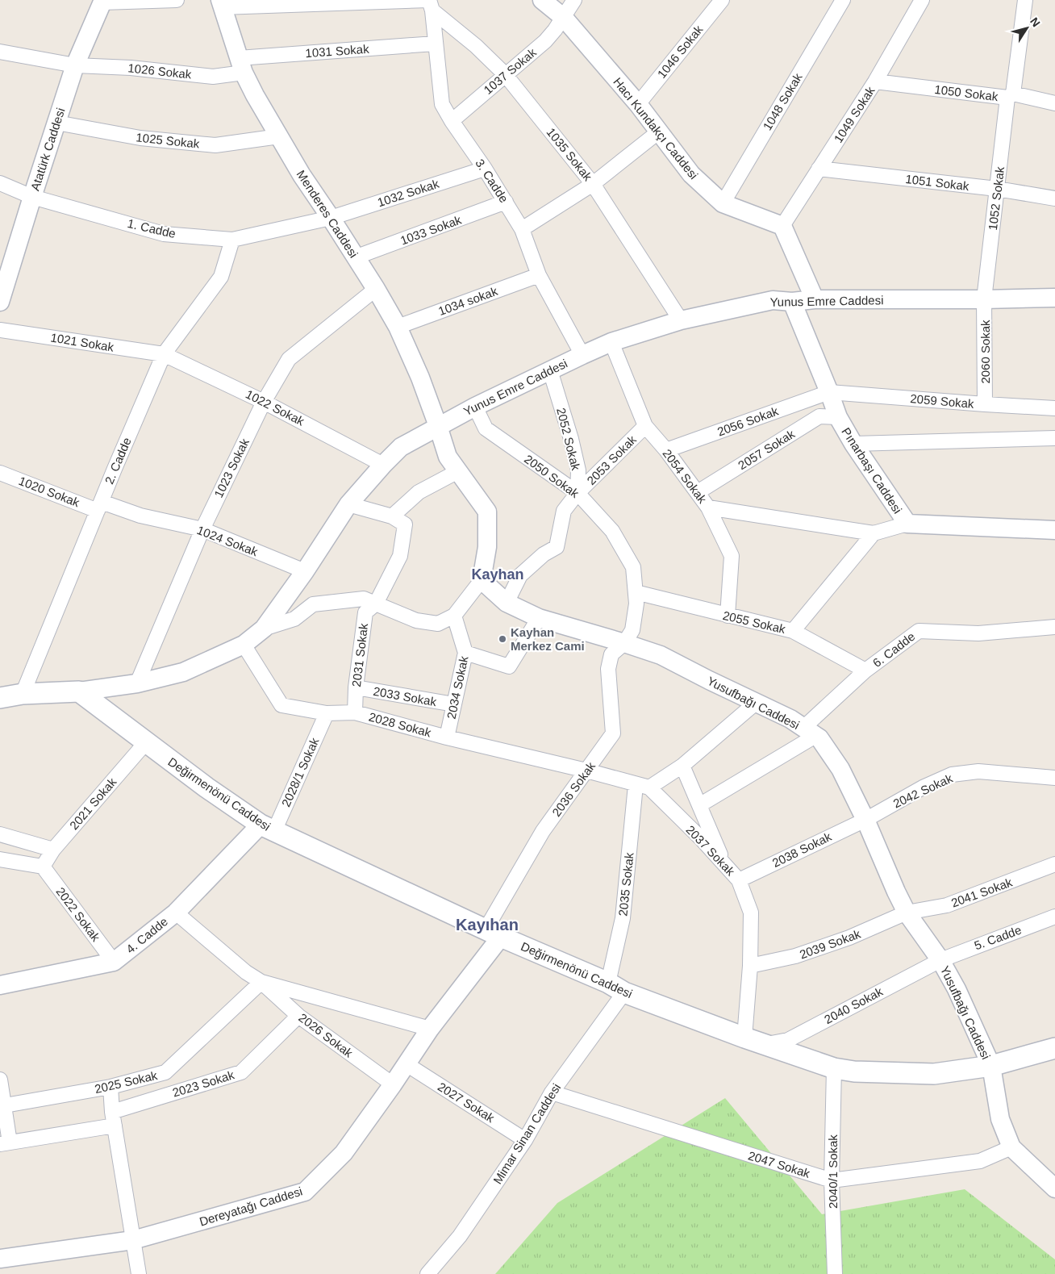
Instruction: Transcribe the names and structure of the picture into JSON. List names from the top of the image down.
{
  "streets": {
    "main road": ["Değirmenönü Caddesi"],
    "street": [
      "1031 Sokak",
      "1046 Sokak",
      "1026 Sokak",
      "1037 Sokak",
      "1050 Sokak",
      "1048 Sokak",
      "1049 Sokak",
      "Hacı Kundakçı Caddesi",
      "1025 Sokak",
      "Atatürk Caddesi",
      "1035 Sokak",
      "3. Cadde",
      "1051 Sokak",
      "1032 Sokak",
      "1052 Sokak",
      "Menderes Caddesi",
      "1. Cadde",
      "1033 Sokak",
      "1034 sokak",
      "Yunus Emre Caddesi",
      "1021 Sokak",
      "2060 Sokak",
      "2059 Sokak",
      "1022 Sokak",
      "2056 Sokak",
      "2052 Sokak",
      "2057 Sokak",
      "2053 Sokak",
      "2. Cadde",
      "1023 Sokak",
      "Pınarbaşı Caddesi",
      "2050 Sokak",
      "2054 Sokak",
      "1020 Sokak",
      "1024 Sokak",
      "2055 Sokak",
      "6. Cadde",
      "2031 Sokak",
      "2034 Sokak",
      "2033 Sokak",
      "Yusufbağı Caddesi",
      "2028 Sokak",
      "2028/1 Sokak",
      "2036 Sokak",
      "2042 Sokak",
      "2021 Sokak",
      "2038 Sokak",
      "2037 Sokak",
      "2035 Sokak",
      "2041 Sokak",
      "2022 Sokak",
      "4. Cadde",
      "5. Cadde",
      "2039 Sokak",
      "2040 Sokak",
      "2026 Sokak",
      "2025 Sokak",
      "2023 Sokak",
      "2027 Sokak",
      "Mimar Sinan Caddesi",
      "2047 Sokak",
      "2040/1 Sokak",
      "Dereyatağı Caddesi"
    ]
  },
  "crossings": [
    ["1031 Sokak", "1026 Sokak"],
    ["1031 Sokak", "3. Cadde"],
    ["1031 Sokak", "Menderes Caddesi"],
    ["1046 Sokak", "Hacı Kundakçı Caddesi"],
    ["1026 Sokak", "Atatürk Caddesi"],
    ["1026 Sokak", "Menderes Caddesi"],
    ["1037 Sokak", "Hacı Kundakçı Caddesi"],
    ["1037 Sokak", "1035 Sokak"],
    ["1037 Sokak", "3. Cadde"],
    ["1050 Sokak", "1049 Sokak"],
    ["1050 Sokak", "1052 Sokak"],
    ["1048 Sokak", "Hacı Kundakçı Caddesi"],
    ["1049 Sokak", "Hacı Kundakçı Caddesi"],
    ["1049 Sokak", "1051 Sokak"],
    ["1025 Sokak", "Atatürk Caddesi"],
    ["1025 Sokak", "Menderes Caddesi"],
    ["Atatürk Caddesi", "1. Cadde"],
    ["1035 Sokak", "3. Cadde"],
    ["1035 Sokak", "Yunus Emre Caddesi"],
    ["3. Cadde", "1032 Sokak"],
    ["3. Cadde", "1033 Sokak"],
    ["3. Cadde", "1034 sokak"],
    ["3. Cadde", "Yunus Emre Caddesi"],
    ["1051 Sokak", "1052 Sokak"],
    ["1032 Sokak", "Menderes Caddesi"],
    ["1032 Sokak", "1. Cadde"],
    ["1052 Sokak", "Yunus Emre Caddesi"],
    ["1052 Sokak", "2060 Sokak"],
    ["Menderes Caddesi", "1. Cadde"],
    ["Menderes Caddesi", "1033 Sokak"],
    ["Menderes Caddesi", "1034 sokak"],
    ["Menderes Caddesi", "Yunus Emre Caddesi"],
    ["Menderes Caddesi", "1023 Sokak"],
    ["1. Cadde", "2. Cadde"],
    ["Yunus Emre Caddesi", "2060 Sokak"],
    ["Yunus Emre Caddesi", "1022 Sokak"],
    ["Yunus Emre Caddesi", "2052 Sokak"],
    ["Yunus Emre Caddesi", "1023 Sokak"],
    ["Yunus Emre Caddesi", "Pınarbaşı Caddesi"],
    ["Yunus Emre Caddesi", "2050 Sokak"],
    ["Yunus Emre Caddesi", "2054 Sokak"],
    ["Yunus Emre Caddesi", "1024 Sokak"],
    ["Yunus Emre Caddesi", "2028 Sokak"],
    ["Yunus Emre Caddesi", "Değirmenönü Caddesi"],
    ["1021 Sokak", "1022 Sokak"],
    ["1021 Sokak", "2. Cadde"],
    ["2060 Sokak", "2059 Sokak"],
    ["2059 Sokak", "2056 Sokak"],
    ["2059 Sokak", "Pınarbaşı Caddesi"],
    ["1022 Sokak", "2. Cadde"],
    ["1022 Sokak", "1023 Sokak"],
    ["2056 Sokak", "Pınarbaşı Caddesi"],
    ["2056 Sokak", "2054 Sokak"],
    ["2052 Sokak", "2053 Sokak"],
    ["2052 Sokak", "2050 Sokak"],
    ["2057 Sokak", "Pınarbaşı Caddesi"],
    ["2057 Sokak", "2054 Sokak"],
    ["2053 Sokak", "2050 Sokak"],
    ["2053 Sokak", "2054 Sokak"],
    ["2. Cadde", "1020 Sokak"],
    ["2. Cadde", "1024 Sokak"],
    ["1023 Sokak", "1024 Sokak"],
    ["2050 Sokak", "2055 Sokak"],
    ["2050 Sokak", "Yusufbağı Caddesi"],
    ["2050 Sokak", "2036 Sokak"],
    ["2054 Sokak", "2055 Sokak"],
    ["1020 Sokak", "1024 Sokak"],
    ["2055 Sokak", "6. Cadde"],
    ["6. Cadde", "Yusufbağı Caddesi"],
    ["2031 Sokak", "2033 Sokak"],
    ["2031 Sokak", "2028 Sokak"],
    ["2034 Sokak", "2033 Sokak"],
    ["2034 Sokak", "2028 Sokak"],
    ["Yusufbağı Caddesi", "2036 Sokak"],
    ["Yusufbağı Caddesi", "2042 Sokak"],
    ["Yusufbağı Caddesi", "Değirmenönü Caddesi"],
    ["Yusufbağı Caddesi", "2038 Sokak"],
    ["Yusufbağı Caddesi", "2041 Sokak"],
    ["Yusufbağı Caddesi", "5. Cadde"],
    ["Yusufbağı Caddesi", "2039 Sokak"],
    ["Yusufbağı Caddesi", "2040 Sokak"],
    ["Yusufbağı Caddesi", "2047 Sokak"],
    ["2028 Sokak", "2028/1 Sokak"],
    ["2028 Sokak", "2036 Sokak"],
    ["2028 Sokak", "2037 Sokak"],
    ["2028/1 Sokak", "Değirmenönü Caddesi"],
    ["2028/1 Sokak", "4. Cadde"],
    ["2036 Sokak", "Değirmenönü Caddesi"],
    ["2036 Sokak", "2037 Sokak"],
    ["2036 Sokak", "Dereyatağı Caddesi"],
    ["2042 Sokak", "2038 Sokak"],
    ["Değirmenönü Caddesi", "2021 Sokak"],
    ["Değirmenönü Caddesi", "2037 Sokak"],
    ["Değirmenönü Caddesi", "2035 Sokak"],
    ["Değirmenönü Caddesi", "4. Cadde"],
    ["Değirmenönü Caddesi", "2040 Sokak"],
    ["Değirmenönü Caddesi", "Mimar Sinan Caddesi"],
    ["Değirmenönü Caddesi", "2040/1 Sokak"],
    ["Değirmenönü Caddesi", "Dereyatağı Caddesi"],
    ["2021 Sokak", "2022 Sokak"],
    ["2038 Sokak", "2037 Sokak"],
    ["2037 Sokak", "2035 Sokak"],
    ["2037 Sokak", "2039 Sokak"],
    ["2035 Sokak", "Mimar Sinan Caddesi"],
    ["2041 Sokak", "2039 Sokak"],
    ["2022 Sokak", "4. Cadde"],
    ["5. Cadde", "2040 Sokak"],
    ["2026 Sokak", "2025 Sokak"],
    ["2026 Sokak", "2023 Sokak"],
    ["2026 Sokak", "Dereyatağı Caddesi"],
    ["2027 Sokak", "Mimar Sinan Caddesi"],
    ["2027 Sokak", "Dereyatağı Caddesi"],
    ["Mimar Sinan Caddesi", "2047 Sokak"],
    ["2047 Sokak", "2040/1 Sokak"]
  ],
  "districts": ["Kayhan", "Kayıhan"],
  "places": ["Kayhan Merkez Cami"],
  "north": "top right"
}
